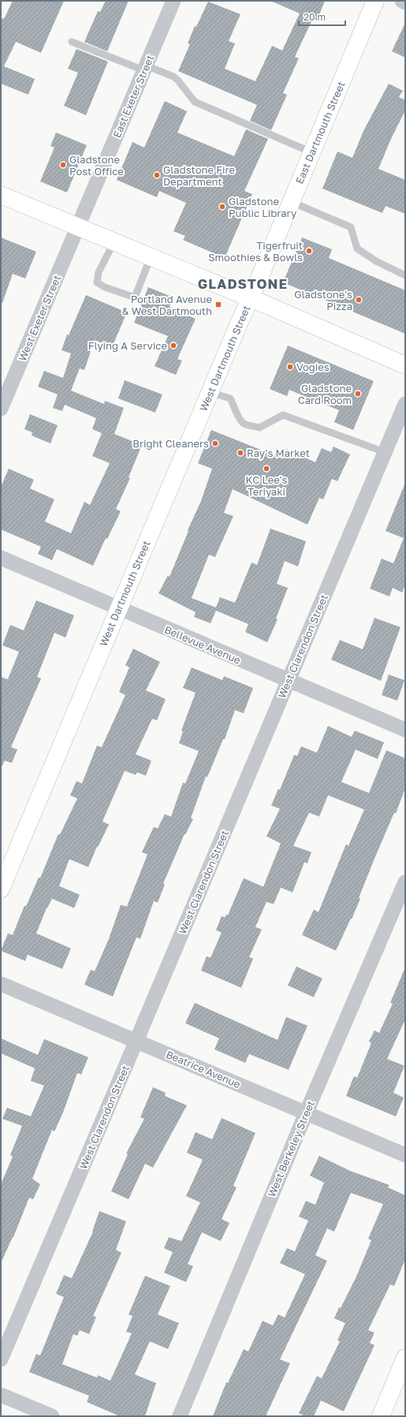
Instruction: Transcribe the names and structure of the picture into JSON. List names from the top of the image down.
{
  "streets": {
    "street": [
      "East Exeter Street",
      "East Dartmouth Street",
      "West Exeter Street",
      "West Dartmouth Street",
      "Bellevue Avenue",
      "West Clarendon Street",
      "Beatrice Avenue",
      "West Berkeley Street"
    ]
  },
  "crossings": [
    ["East Exeter Street", "West Exeter Street"],
    ["East Dartmouth Street", "West Dartmouth Street"],
    ["West Dartmouth Street", "Bellevue Avenue"],
    ["Bellevue Avenue", "West Clarendon Street"],
    ["West Clarendon Street", "Beatrice Avenue"],
    ["Beatrice Avenue", "West Berkeley Street"]
  ],
  "districts": ["GLADSTONE"],
  "places": {
    "other": [
      "Gladstone Post Office",
      "Gladstone Fire Department",
      "Gladstone Public Library",
      "Tigerfruit Smoothies & Bowls",
      "Gladstone's Pizza",
      "Flying A Service",
      "Vogies",
      "Gladstone Card Room",
      "Bright Cleaners",
      "Ray's Market",
      "KC Lee's Teriyaki"
    ],
    "transit": ["Portland Avenue & West Dartmouth"]
  },
  "scale_bar": "20 m"
}
